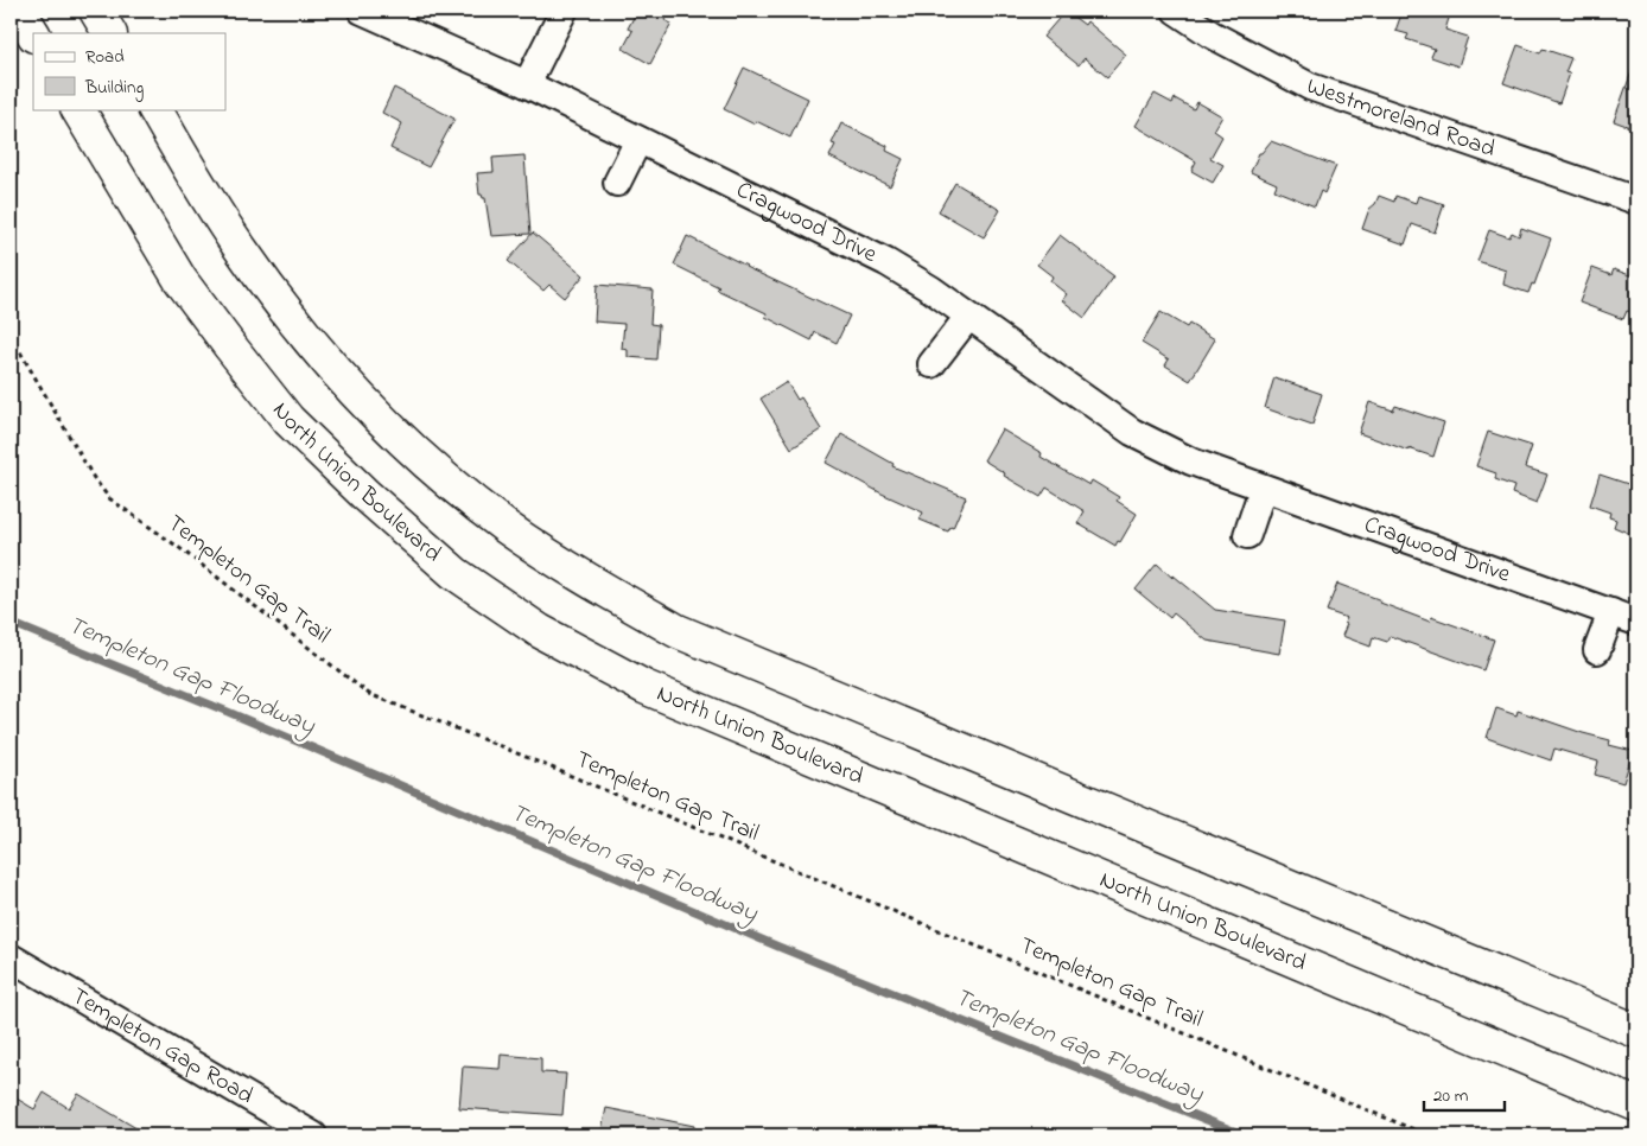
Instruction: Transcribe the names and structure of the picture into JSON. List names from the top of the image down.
{
  "streets": {
    "main road": ["North Union Boulevard"],
    "street": ["Westmoreland Road", "Cragwood Drive", "Templeton Gap Road"],
    "path": ["Templeton Gap Trail"]
  },
  "water": ["Templeton Gap Floodway"],
  "legend": ["Road", "Building"],
  "scale_bar": "20 m"
}
